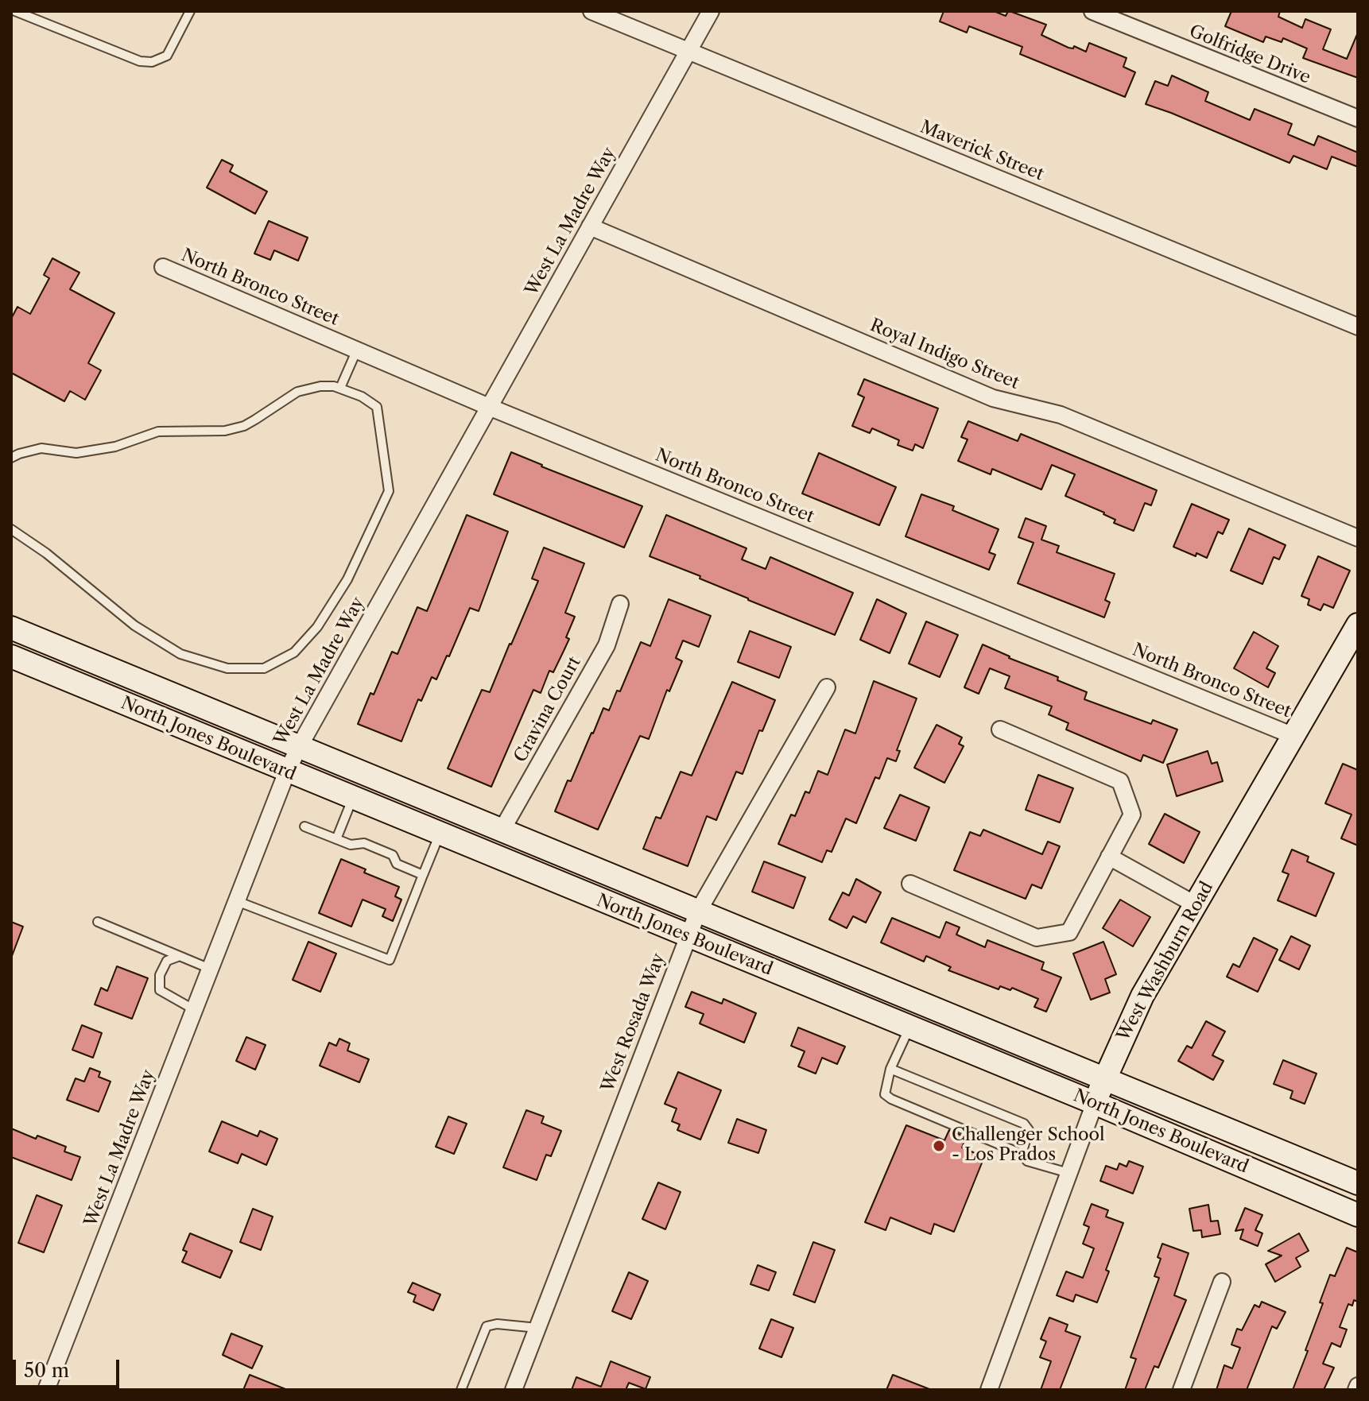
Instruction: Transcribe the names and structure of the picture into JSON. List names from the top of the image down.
{
  "streets": {
    "main road": ["North Jones Boulevard", "West Washburn Road"],
    "street": [
      "Golfridge Drive",
      "Maverick Street",
      "West La Madre Way",
      "North Bronco Street",
      "Royal Indigo Street",
      "Cravina Court",
      "West Rosada Way"
    ]
  },
  "crossings": [
    ["Maverick Street", "West La Madre Way"],
    ["West La Madre Way", "North Bronco Street"],
    ["West La Madre Way", "Royal Indigo Street"],
    ["West La Madre Way", "North Jones Boulevard"],
    ["North Bronco Street", "West Washburn Road"],
    ["Cravina Court", "North Jones Boulevard"],
    ["North Jones Boulevard", "West Washburn Road"],
    ["North Jones Boulevard", "West Rosada Way"]
  ],
  "places": ["Challenger School - Los Prados"],
  "scale_bar": "50 m"
}
